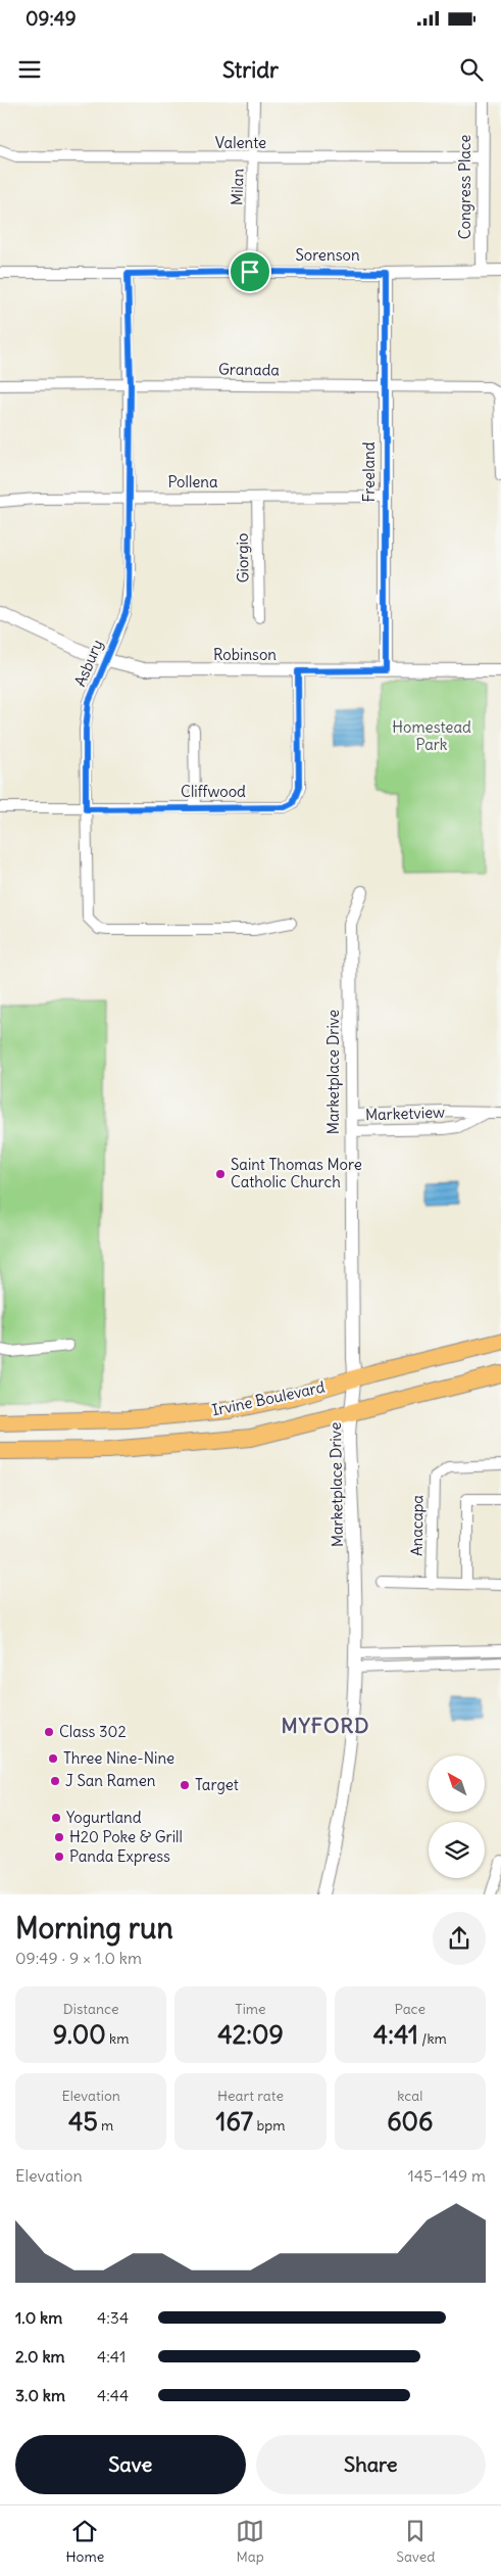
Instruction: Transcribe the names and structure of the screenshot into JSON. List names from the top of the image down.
{
  "streets": {
    "main road": ["Irvine Boulevard"],
    "street": [
      "Valente",
      "Milan",
      "Congress Place",
      "Sorenson",
      "Granada",
      "Freeland",
      "Pollena",
      "Giorgio",
      "Robinson",
      "Asbury",
      "Cliffwood",
      "Marketplace Drive",
      "Marketview",
      "Anacapa"
    ]
  },
  "crossings": [
    ["Valente", "Milan"],
    ["Valente", "Congress Place"],
    ["Milan", "Sorenson"],
    ["Congress Place", "Sorenson"],
    ["Sorenson", "Freeland"],
    ["Sorenson", "Asbury"],
    ["Granada", "Freeland"],
    ["Granada", "Asbury"],
    ["Freeland", "Pollena"],
    ["Freeland", "Robinson"],
    ["Pollena", "Giorgio"],
    ["Pollena", "Asbury"],
    ["Robinson", "Asbury"],
    ["Robinson", "Cliffwood"],
    ["Asbury", "Cliffwood"],
    ["Marketplace Drive", "Marketview"],
    ["Marketplace Drive", "Irvine Boulevard"]
  ],
  "districts": ["MYFORD"],
  "parks": ["Homestead Park"],
  "places": [
    "Saint Thomas More Catholic Church",
    "Class 302",
    "Three Nine-Nine",
    "J San Ramen",
    "Target",
    "Yogurtland",
    "H20 Poke & Grill",
    "Panda Express"
  ],
  "north": "top left",
  "page": {
    "status": "09:49",
    "header": "Stridr",
    "heading": ["Morning run", "09:49 · 9 × 1.0 km"],
    "stats": [
      ["Distance", "9.00 km"],
      ["Time", "42:09"],
      ["Pace", "4:41 /km"],
      ["Elevation", "45 m"],
      ["Heart rate", "167 bpm"],
      ["kcal", "606"]
    ],
    "chart": ["Elevation", "145–149 m"],
    "list": [
      {
        "name": "1.0 km",
        "note": "4:34"
      },
      {
        "name": "2.0 km",
        "note": "4:41"
      },
      {
        "name": "3.0 km",
        "note": "4:44"
      }
    ],
    "buttons": ["Save", "Share"],
    "tabs": ["Home", "Map", "Saved"]
  }
}
